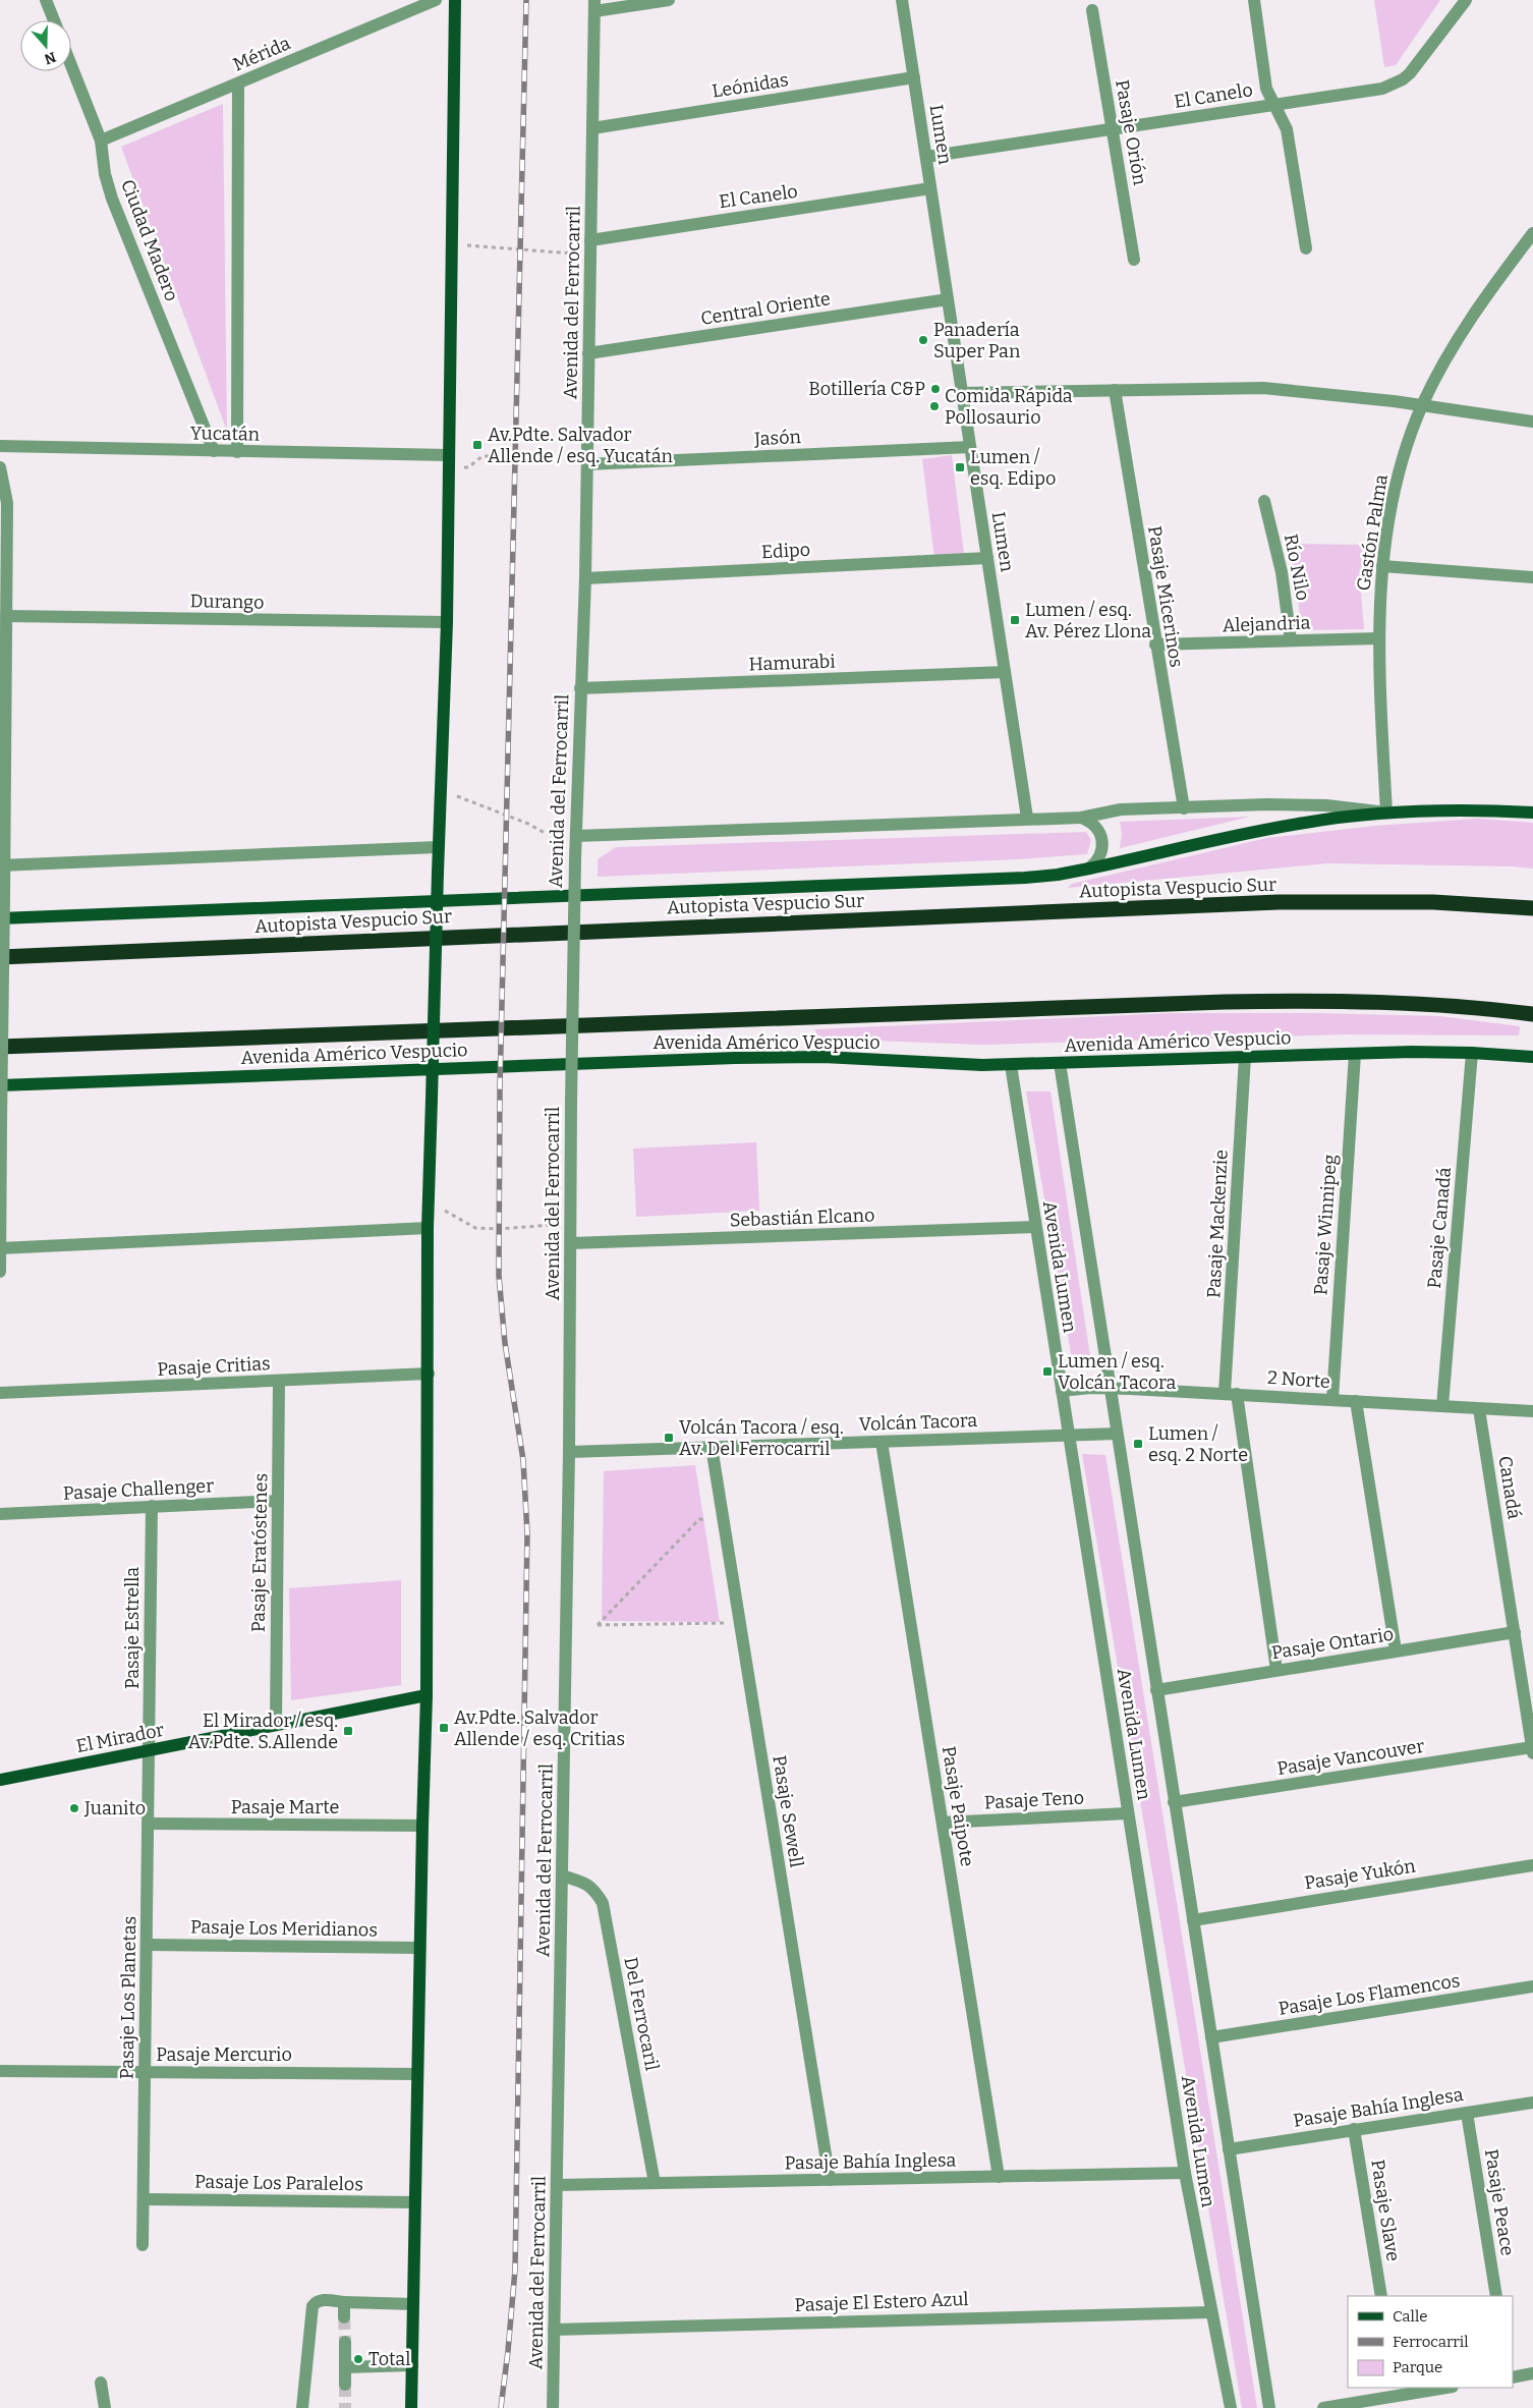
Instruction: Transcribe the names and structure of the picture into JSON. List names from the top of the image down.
{
  "streets": {
    "highway": ["Autopista Vespucio Sur"],
    "main road": ["Avenida Américo Vespucio", "El Mirador"],
    "street": [
      "Mérida",
      "Leónidas",
      "El Canelo",
      "Pasaje Orión",
      "Lumen",
      "Ciudad Madero",
      "Avenida del Ferrocarril",
      "Central Oriente",
      "Yucatán",
      "Jasón",
      "Gastón Palma",
      "Edipo",
      "Río Nilo",
      "Pasaje Micerinos",
      "Durango",
      "Alejandria",
      "Hamurabi",
      "Sebastián Elcano",
      "Pasaje Mackenzie",
      "Pasaje Winnipeg",
      "Pasaje Canadá",
      "Avenida Lumen",
      "Pasaje Critias",
      "2 Norte",
      "Volcán Tacora",
      "Canadá",
      "Pasaje Challenger",
      "Pasaje Eratóstenes",
      "Pasaje Estrella",
      "Pasaje Ontario",
      "Pasaje Vancouver",
      "Pasaje Teno",
      "Pasaje Paipote",
      "Pasaje Marte",
      "Pasaje Sewell",
      "Pasaje Yukón",
      "Pasaje Los Meridianos",
      "Pasaje Los Flamencos",
      "Pasaje Los Planetas",
      "Del Ferrocaril",
      "Pasaje Mercurio",
      "Pasaje Bahía Inglesa",
      "Pasaje Los Paralelos",
      "Pasaje Peace",
      "Pasaje Slave",
      "Pasaje El Estero Azul"
    ]
  },
  "crossings": [
    ["Mérida", "Ciudad Madero"],
    ["Leónidas", "Lumen"],
    ["Leónidas", "Avenida del Ferrocarril"],
    ["El Canelo", "Pasaje Orión"],
    ["El Canelo", "Lumen"],
    ["El Canelo", "Avenida del Ferrocarril"],
    ["Lumen", "Central Oriente"],
    ["Lumen", "Jasón"],
    ["Lumen", "Edipo"],
    ["Lumen", "Hamurabi"],
    ["Ciudad Madero", "Yucatán"],
    ["Avenida del Ferrocarril", "Central Oriente"],
    ["Avenida del Ferrocarril", "Jasón"],
    ["Avenida del Ferrocarril", "Edipo"],
    ["Avenida del Ferrocarril", "Hamurabi"],
    ["Avenida del Ferrocarril", "Sebastián Elcano"],
    ["Avenida del Ferrocarril", "Volcán Tacora"],
    ["Avenida del Ferrocarril", "Del Ferrocaril"],
    ["Avenida del Ferrocarril", "Pasaje Bahía Inglesa"],
    ["Avenida del Ferrocarril", "Pasaje El Estero Azul"],
    ["Gastón Palma", "Alejandria"],
    ["Río Nilo", "Alejandria"],
    ["Pasaje Micerinos", "Alejandria"],
    ["Avenida Américo Vespucio", "Pasaje Mackenzie"],
    ["Avenida Américo Vespucio", "Pasaje Winnipeg"],
    ["Avenida Américo Vespucio", "Pasaje Canadá"],
    ["Avenida Américo Vespucio", "Avenida Lumen"],
    ["Sebastián Elcano", "Avenida Lumen"],
    ["Pasaje Mackenzie", "2 Norte"],
    ["Pasaje Mackenzie", "Pasaje Ontario"],
    ["Pasaje Winnipeg", "2 Norte"],
    ["Pasaje Canadá", "2 Norte"],
    ["Avenida Lumen", "2 Norte"],
    ["Avenida Lumen", "Volcán Tacora"],
    ["Avenida Lumen", "Pasaje Ontario"],
    ["Avenida Lumen", "Pasaje Vancouver"],
    ["Avenida Lumen", "Pasaje Teno"],
    ["Avenida Lumen", "Pasaje Yukón"],
    ["Avenida Lumen", "Pasaje Los Flamencos"],
    ["Avenida Lumen", "Pasaje Bahía Inglesa"],
    ["Avenida Lumen", "Pasaje El Estero Azul"],
    ["Pasaje Critias", "Pasaje Eratóstenes"],
    ["2 Norte", "Canadá"],
    ["Volcán Tacora", "Pasaje Paipote"],
    ["Volcán Tacora", "Pasaje Sewell"],
    ["Canadá", "Pasaje Ontario"],
    ["Canadá", "Pasaje Vancouver"],
    ["Pasaje Challenger", "Pasaje Eratóstenes"],
    ["Pasaje Challenger", "Pasaje Estrella"],
    ["Pasaje Eratóstenes", "El Mirador"],
    ["Pasaje Estrella", "El Mirador"],
    ["Pasaje Estrella", "Pasaje Los Planetas"],
    ["El Mirador", "Pasaje Los Planetas"],
    ["Pasaje Teno", "Pasaje Paipote"],
    ["Pasaje Paipote", "Pasaje Bahía Inglesa"],
    ["Pasaje Marte", "Pasaje Los Planetas"],
    ["Pasaje Sewell", "Pasaje Bahía Inglesa"],
    ["Pasaje Los Meridianos", "Pasaje Los Planetas"],
    ["Pasaje Los Planetas", "Pasaje Mercurio"],
    ["Pasaje Los Planetas", "Pasaje Los Paralelos"],
    ["Del Ferrocaril", "Pasaje Bahía Inglesa"],
    ["Pasaje Bahía Inglesa", "Pasaje Peace"],
    ["Pasaje Bahía Inglesa", "Pasaje Slave"]
  ],
  "places": {
    "other": [
      "Panadería Super Pan",
      "Botillería C&P",
      "Comida Rápida Pollosaurio",
      "Juanito",
      "Total"
    ],
    "transit": [
      "Av.Pdte. Salvador Allende / esq. Yucatán",
      "Lumen / esq. Edipo",
      "Lumen / esq. Av. Pérez Llona",
      "Lumen / esq. Volcán Tacora",
      "Volcán Tacora / esq. Av. Del Ferrocarril",
      "Lumen / esq. 2 Norte",
      "Av.Pdte. Salvador Allende / esq. Critias",
      "El Mirador / esq. Av.Pdte. S.Allende"
    ]
  },
  "legend": ["Calle", "Ferrocarril", "Parque"],
  "north": "bottom"
}
